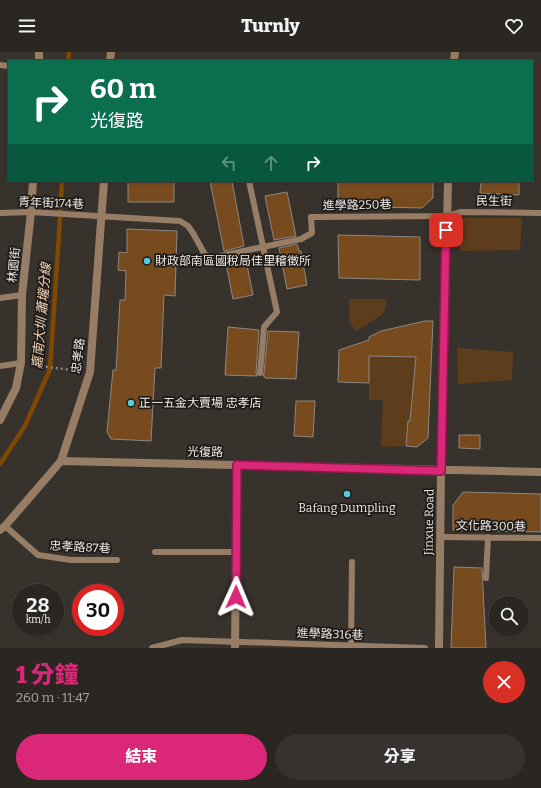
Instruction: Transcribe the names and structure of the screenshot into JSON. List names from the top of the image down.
{
  "streets": {
    "street": [
      "林園街",
      "忠孝路",
      "光復路",
      "Jinxue Road"
    ],
    "lane": [
      "民生街",
      "青年街174巷",
      "進學路250巷",
      "文化路300巷",
      "忠孝路87巷",
      "進學路316巷"
    ]
  },
  "crossings": [
    ["民生街", "進學路250巷"],
    ["民生街", "Jinxue Road"],
    ["青年街174巷", "進學路250巷"],
    ["青年街174巷", "林園街"],
    ["青年街174巷", "忠孝路"],
    ["進學路250巷", "忠孝路"],
    ["進學路250巷", "Jinxue Road"],
    ["忠孝路", "光復路"],
    ["忠孝路", "忠孝路87巷"],
    ["光復路", "Jinxue Road"],
    ["Jinxue Road", "文化路300巷"]
  ],
  "water": ["嘉南大圳 蕭壠分線"],
  "places": ["財政部南區國稅局佳里稽徵所", "正一五金大賣場 忠孝店", "Bafang Dumpling"],
  "page": {
    "header": "Turnly",
    "turn": ["60 m", "光復路"],
    "speed": "28 km/h",
    "limit": "30",
    "heading": ["1 分鐘", "260 m · 11:47"],
    "buttons": ["結束", "分享"]
  }
}
